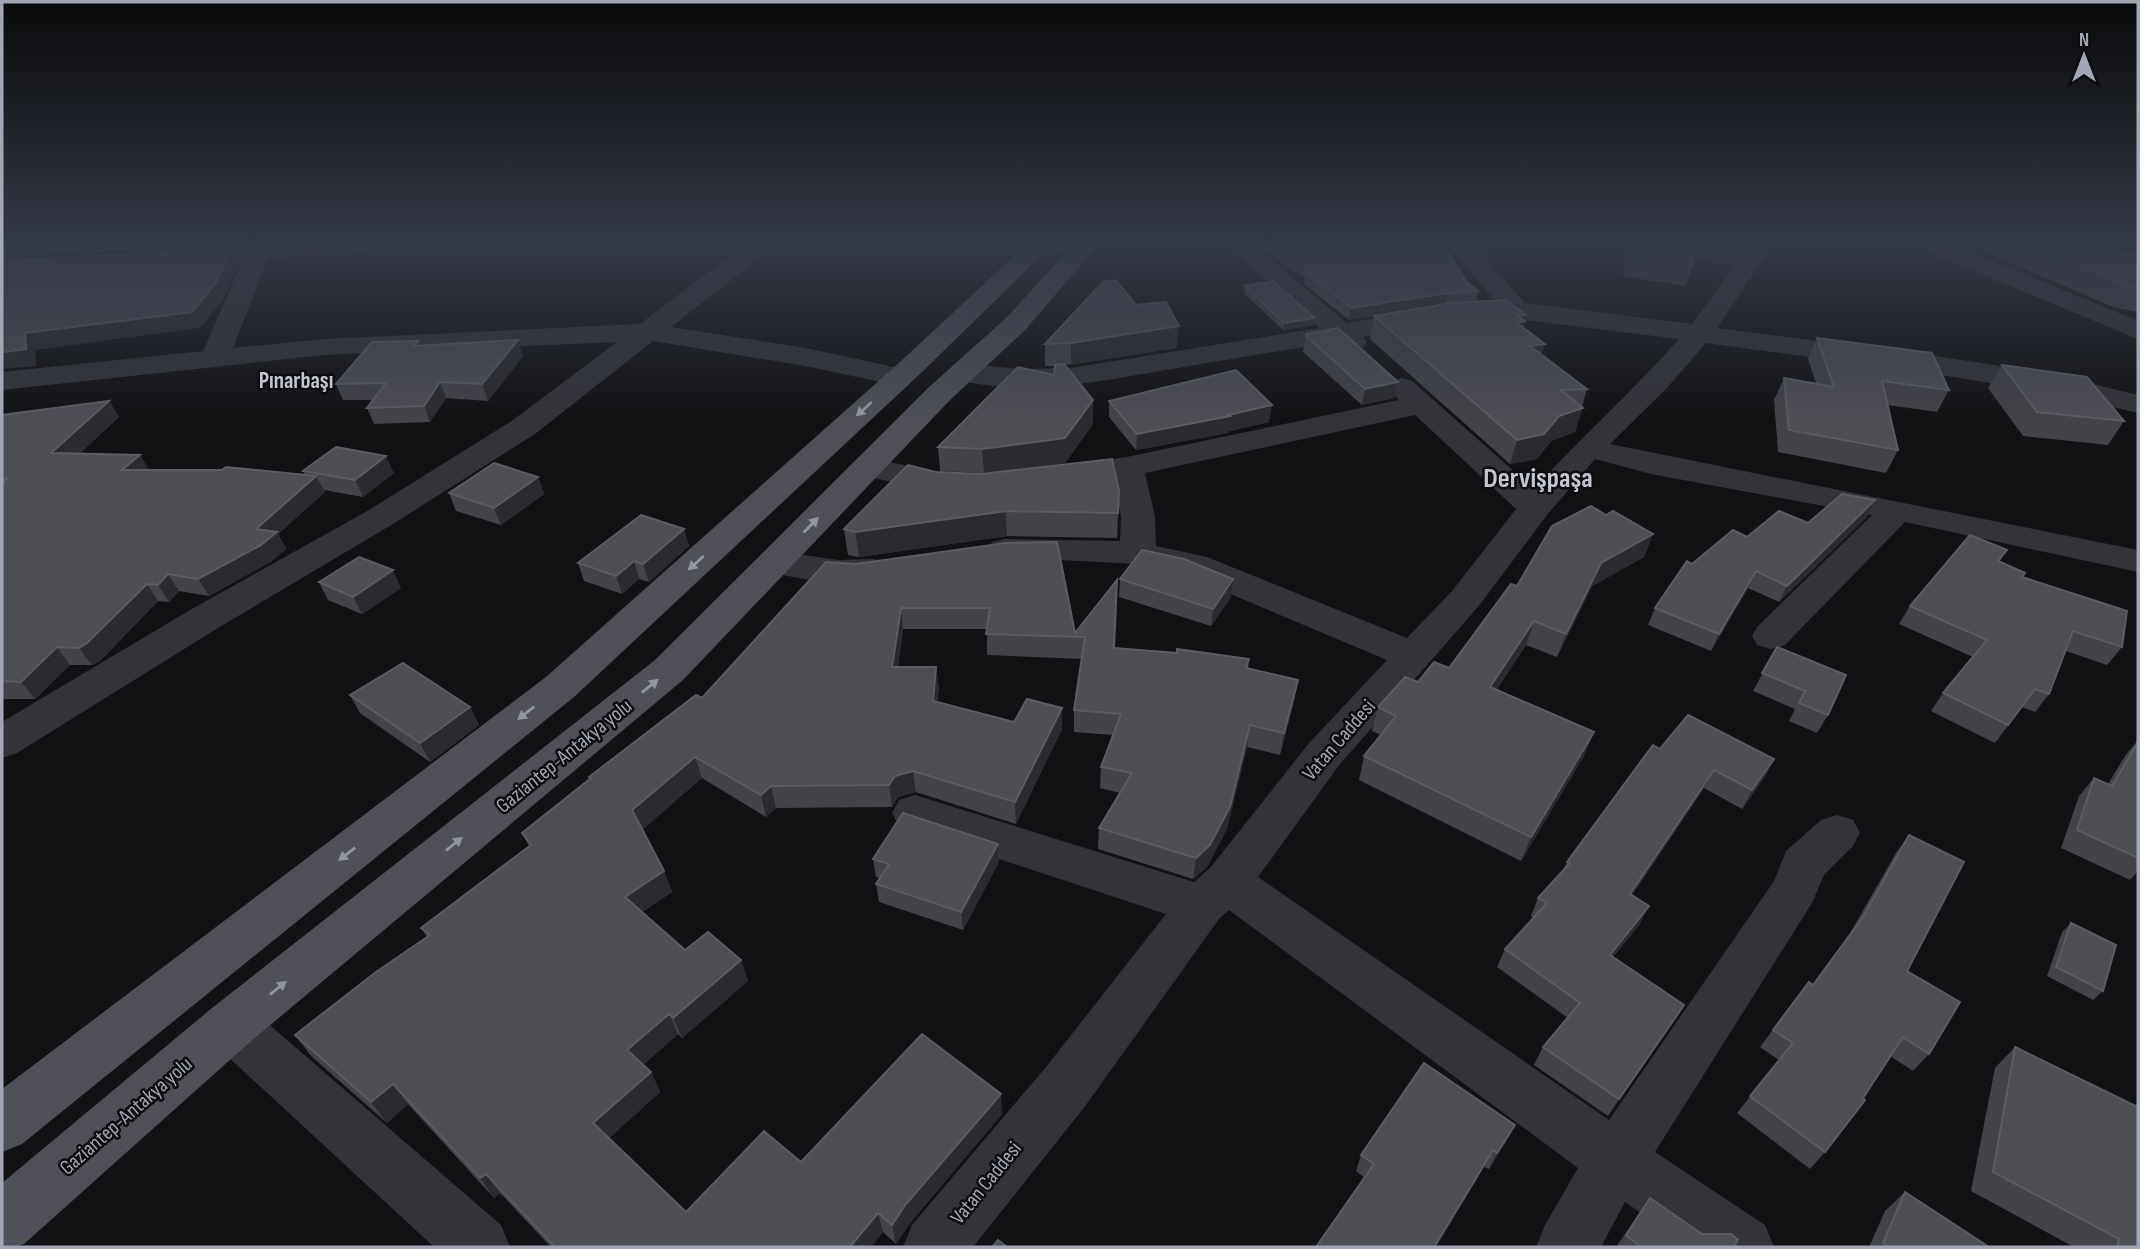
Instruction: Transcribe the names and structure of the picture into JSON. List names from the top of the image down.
{
  "streets": {
    "main road": ["Gaziantep-Antakya yolu"],
    "street": ["Vatan Caddesi"]
  },
  "districts": ["Pınarbaşı", "Dervişpaşa"],
  "north": "top"
}
